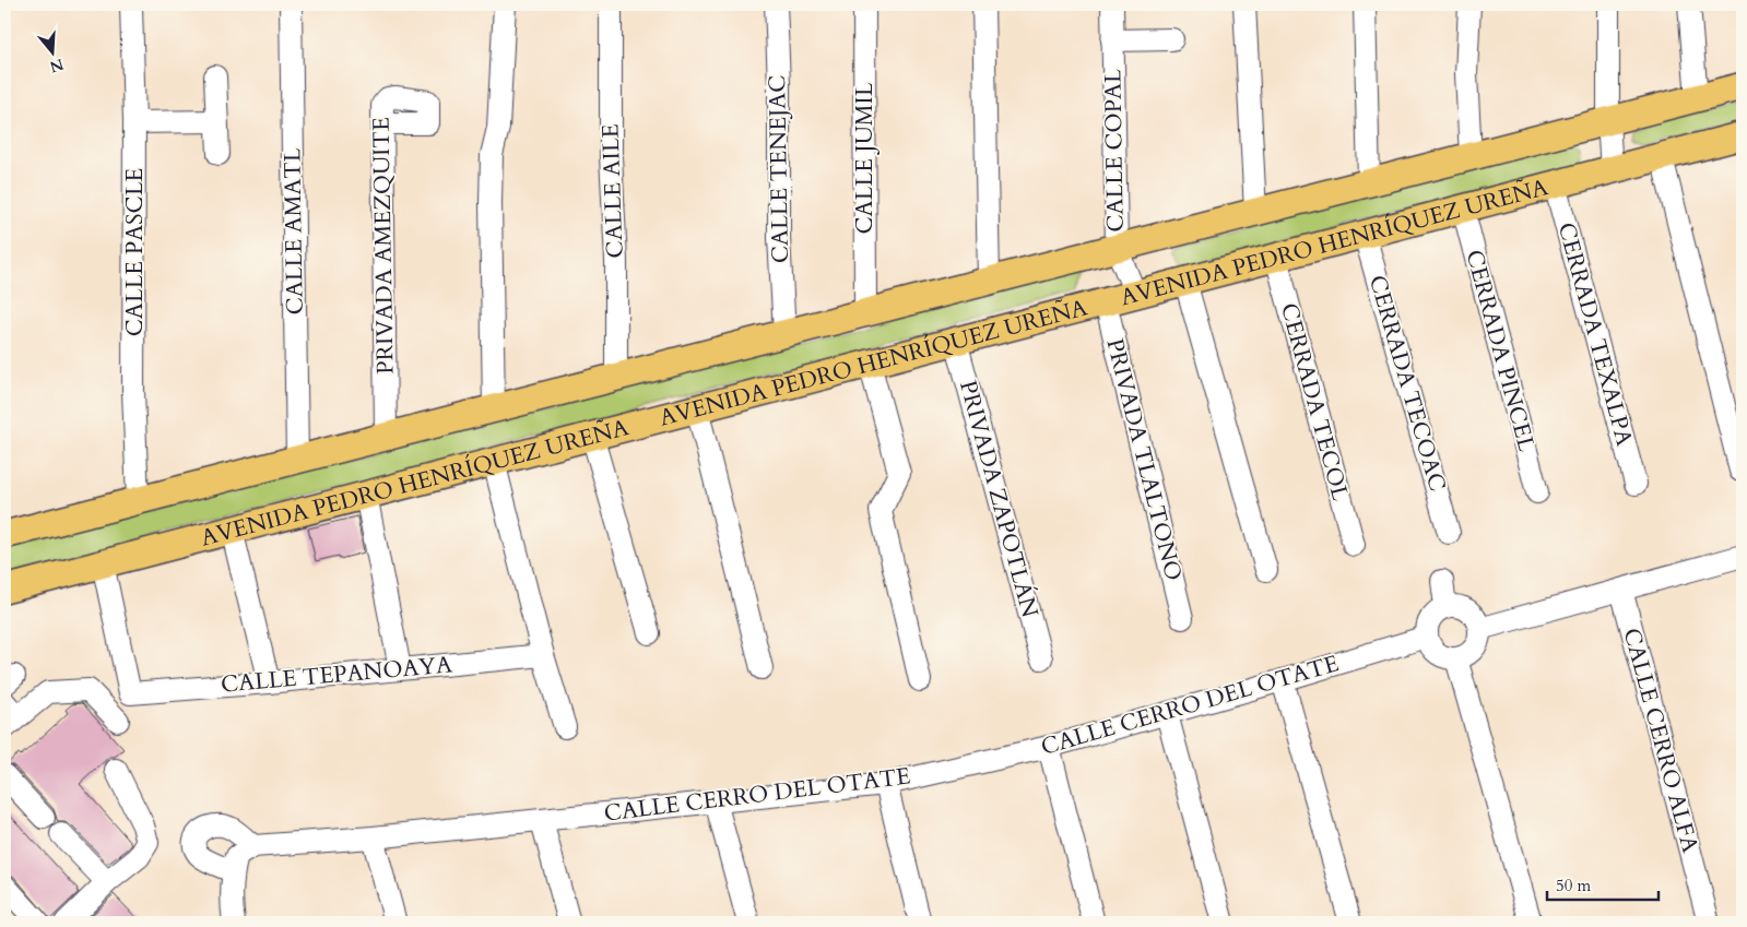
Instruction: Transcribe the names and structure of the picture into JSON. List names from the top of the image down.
{
  "streets": {
    "main road": ["AVENIDA PEDRO HENRÍQUEZ UREÑA"],
    "street": [
      "CALLE COPAL",
      "CALLE JUMIL",
      "CALLE TENEJAC",
      "CALLE AILE",
      "CALLE AMATL",
      "PRIVADA AMEZQUITE",
      "CALLE PASCLE",
      "CERRADA TEXALPA",
      "CERRADA PINCEL",
      "CERRADA TECOAC",
      "CERRADA TECOL",
      "PRIVADA TLALTONO",
      "PRIVADA ZAPOTLÁN",
      "CALLE TEPANOAYA",
      "CALLE CERRO DEL OTATE",
      "CALLE CERRO ALFA"
    ]
  },
  "crossings": [
    ["CALLE COPAL", "AVENIDA PEDRO HENRÍQUEZ UREÑA"],
    ["CALLE JUMIL", "AVENIDA PEDRO HENRÍQUEZ UREÑA"],
    ["CALLE TENEJAC", "AVENIDA PEDRO HENRÍQUEZ UREÑA"],
    ["CALLE AILE", "AVENIDA PEDRO HENRÍQUEZ UREÑA"],
    ["CALLE AMATL", "AVENIDA PEDRO HENRÍQUEZ UREÑA"],
    ["AVENIDA PEDRO HENRÍQUEZ UREÑA", "PRIVADA AMEZQUITE"],
    ["AVENIDA PEDRO HENRÍQUEZ UREÑA", "CALLE PASCLE"],
    ["AVENIDA PEDRO HENRÍQUEZ UREÑA", "CERRADA TEXALPA"],
    ["AVENIDA PEDRO HENRÍQUEZ UREÑA", "CERRADA PINCEL"],
    ["AVENIDA PEDRO HENRÍQUEZ UREÑA", "CERRADA TECOAC"],
    ["AVENIDA PEDRO HENRÍQUEZ UREÑA", "CERRADA TECOL"],
    ["AVENIDA PEDRO HENRÍQUEZ UREÑA", "PRIVADA TLALTONO"],
    ["AVENIDA PEDRO HENRÍQUEZ UREÑA", "PRIVADA ZAPOTLÁN"],
    ["AVENIDA PEDRO HENRÍQUEZ UREÑA", "CALLE TEPANOAYA"]
  ],
  "scale_bar": "50 m",
  "north": "bottom"
}
